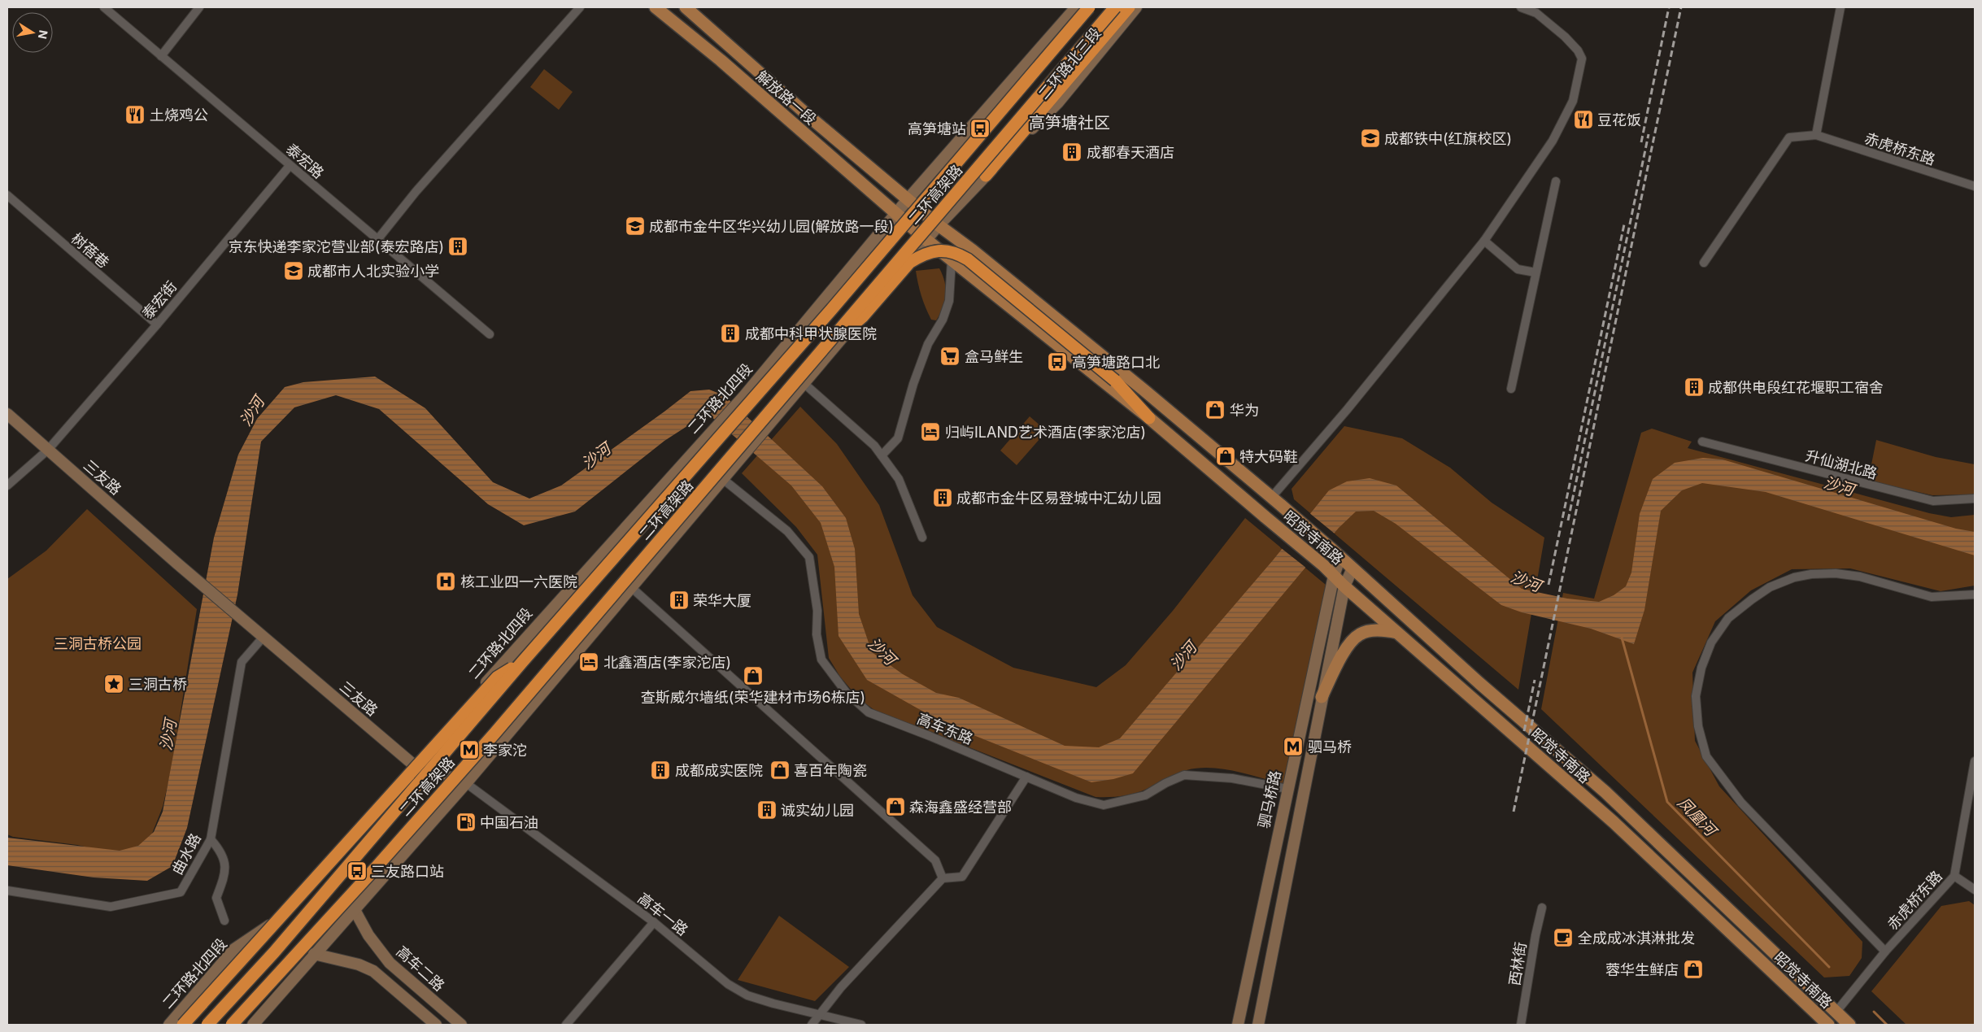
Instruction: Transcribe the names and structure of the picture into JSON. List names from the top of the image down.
{
  "streets": {
    "highway": ["二环高架路"],
    "main road": [
      "二环路北三段",
      "解放路一段",
      "二环路北四段",
      "三友路",
      "昭觉寺南路",
      "驷马桥路",
      "高车二路"
    ],
    "street": [
      "赤虎桥东路",
      "泰宏路",
      "树蓓巷",
      "泰宏街",
      "升仙湖北路",
      "高车东路",
      "曲水路",
      "高车一路",
      "西林街"
    ]
  },
  "crossings": [
    ["二环路北三段", "解放路一段"],
    ["解放路一段", "二环路北四段"],
    ["解放路一段", "昭觉寺南路"],
    ["赤虎桥东路", "昭觉寺南路"],
    ["泰宏路", "泰宏街"],
    ["树蓓巷", "泰宏街"],
    ["泰宏街", "三友路"],
    ["二环路北四段", "三友路"],
    ["三友路", "曲水路"],
    ["三友路", "高车一路"],
    ["昭觉寺南路", "驷马桥路"],
    ["高车东路", "驷马桥路"]
  ],
  "districts": ["高笋塘社区"],
  "water": ["沙河", "凤凰河"],
  "parks": ["三洞古桥公园"],
  "places": {
    "restaurant": ["土烧鸡公", "豆花饭"],
    "bus stop": ["高笋塘站", "高笋塘路口北", "三友路口站"],
    "school or university": ["成都铁中(红旗校区)", "成都市金牛区华兴幼儿园(解放路一段)", "成都市人北实验小学"],
    "building": [
      "成都春天酒店",
      "京东快递李家沱营业部(泰宏路店)",
      "成都中科甲状腺医院",
      "成都供电段红花堰职工宿舍",
      "成都市金牛区易登城中汇幼儿园",
      "荣华大厦",
      "成都成实医院",
      "诚实幼儿园"
    ],
    "supermarket": ["盒马鲜生"],
    "shop": [
      "华为",
      "特大码鞋",
      "查斯威尔墙纸(荣华建材市场6栋店)",
      "喜百年陶瓷",
      "森海鑫盛经营部",
      "蓉华生鲜店"
    ],
    "hotel": ["归屿ILAND艺术酒店(李家沱店)", "北鑫酒店(李家沱店)"],
    "hospital": ["核工业四一六医院"],
    "place": ["三洞古桥"],
    "metro station": ["驷马桥", "李家沱"],
    "fuel station": ["中国石油"],
    "cafe": ["全成成冰淇淋批发"]
  },
  "north": "right"
}
